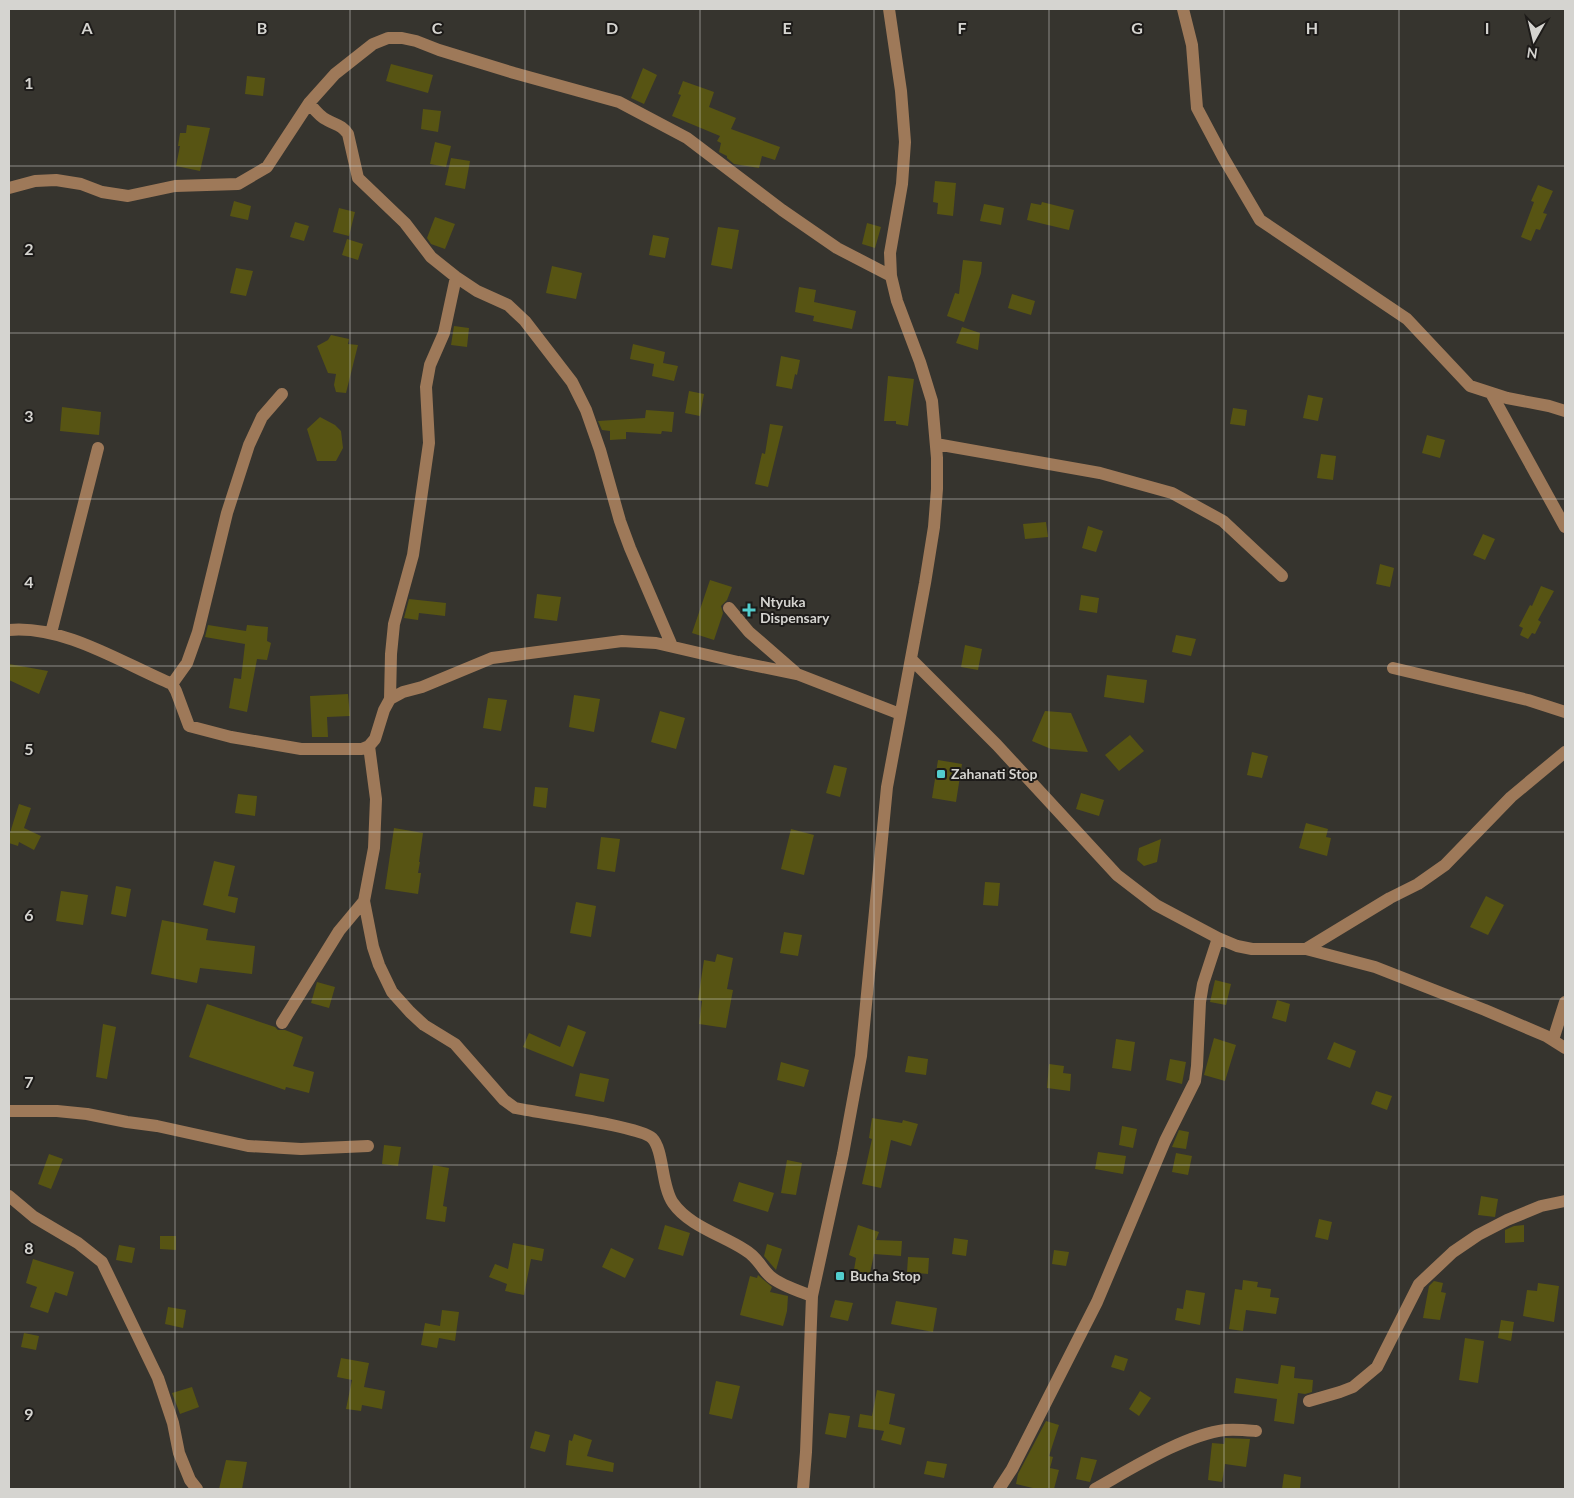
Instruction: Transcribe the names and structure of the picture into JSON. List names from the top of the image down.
{
  "places": {
    "health": ["Ntyuka Dispensary"],
    "transit": ["Zahanati Stop", "Bucha Stop"]
  },
  "north": "bottom",
  "grid": {
    "columns": [
      "A",
      "B",
      "C",
      "D",
      "E",
      "F",
      "G",
      "H",
      "I"
    ],
    "rows": [
      "1",
      "2",
      "3",
      "4",
      "5",
      "6",
      "7",
      "8",
      "9"
    ]
  }
}
